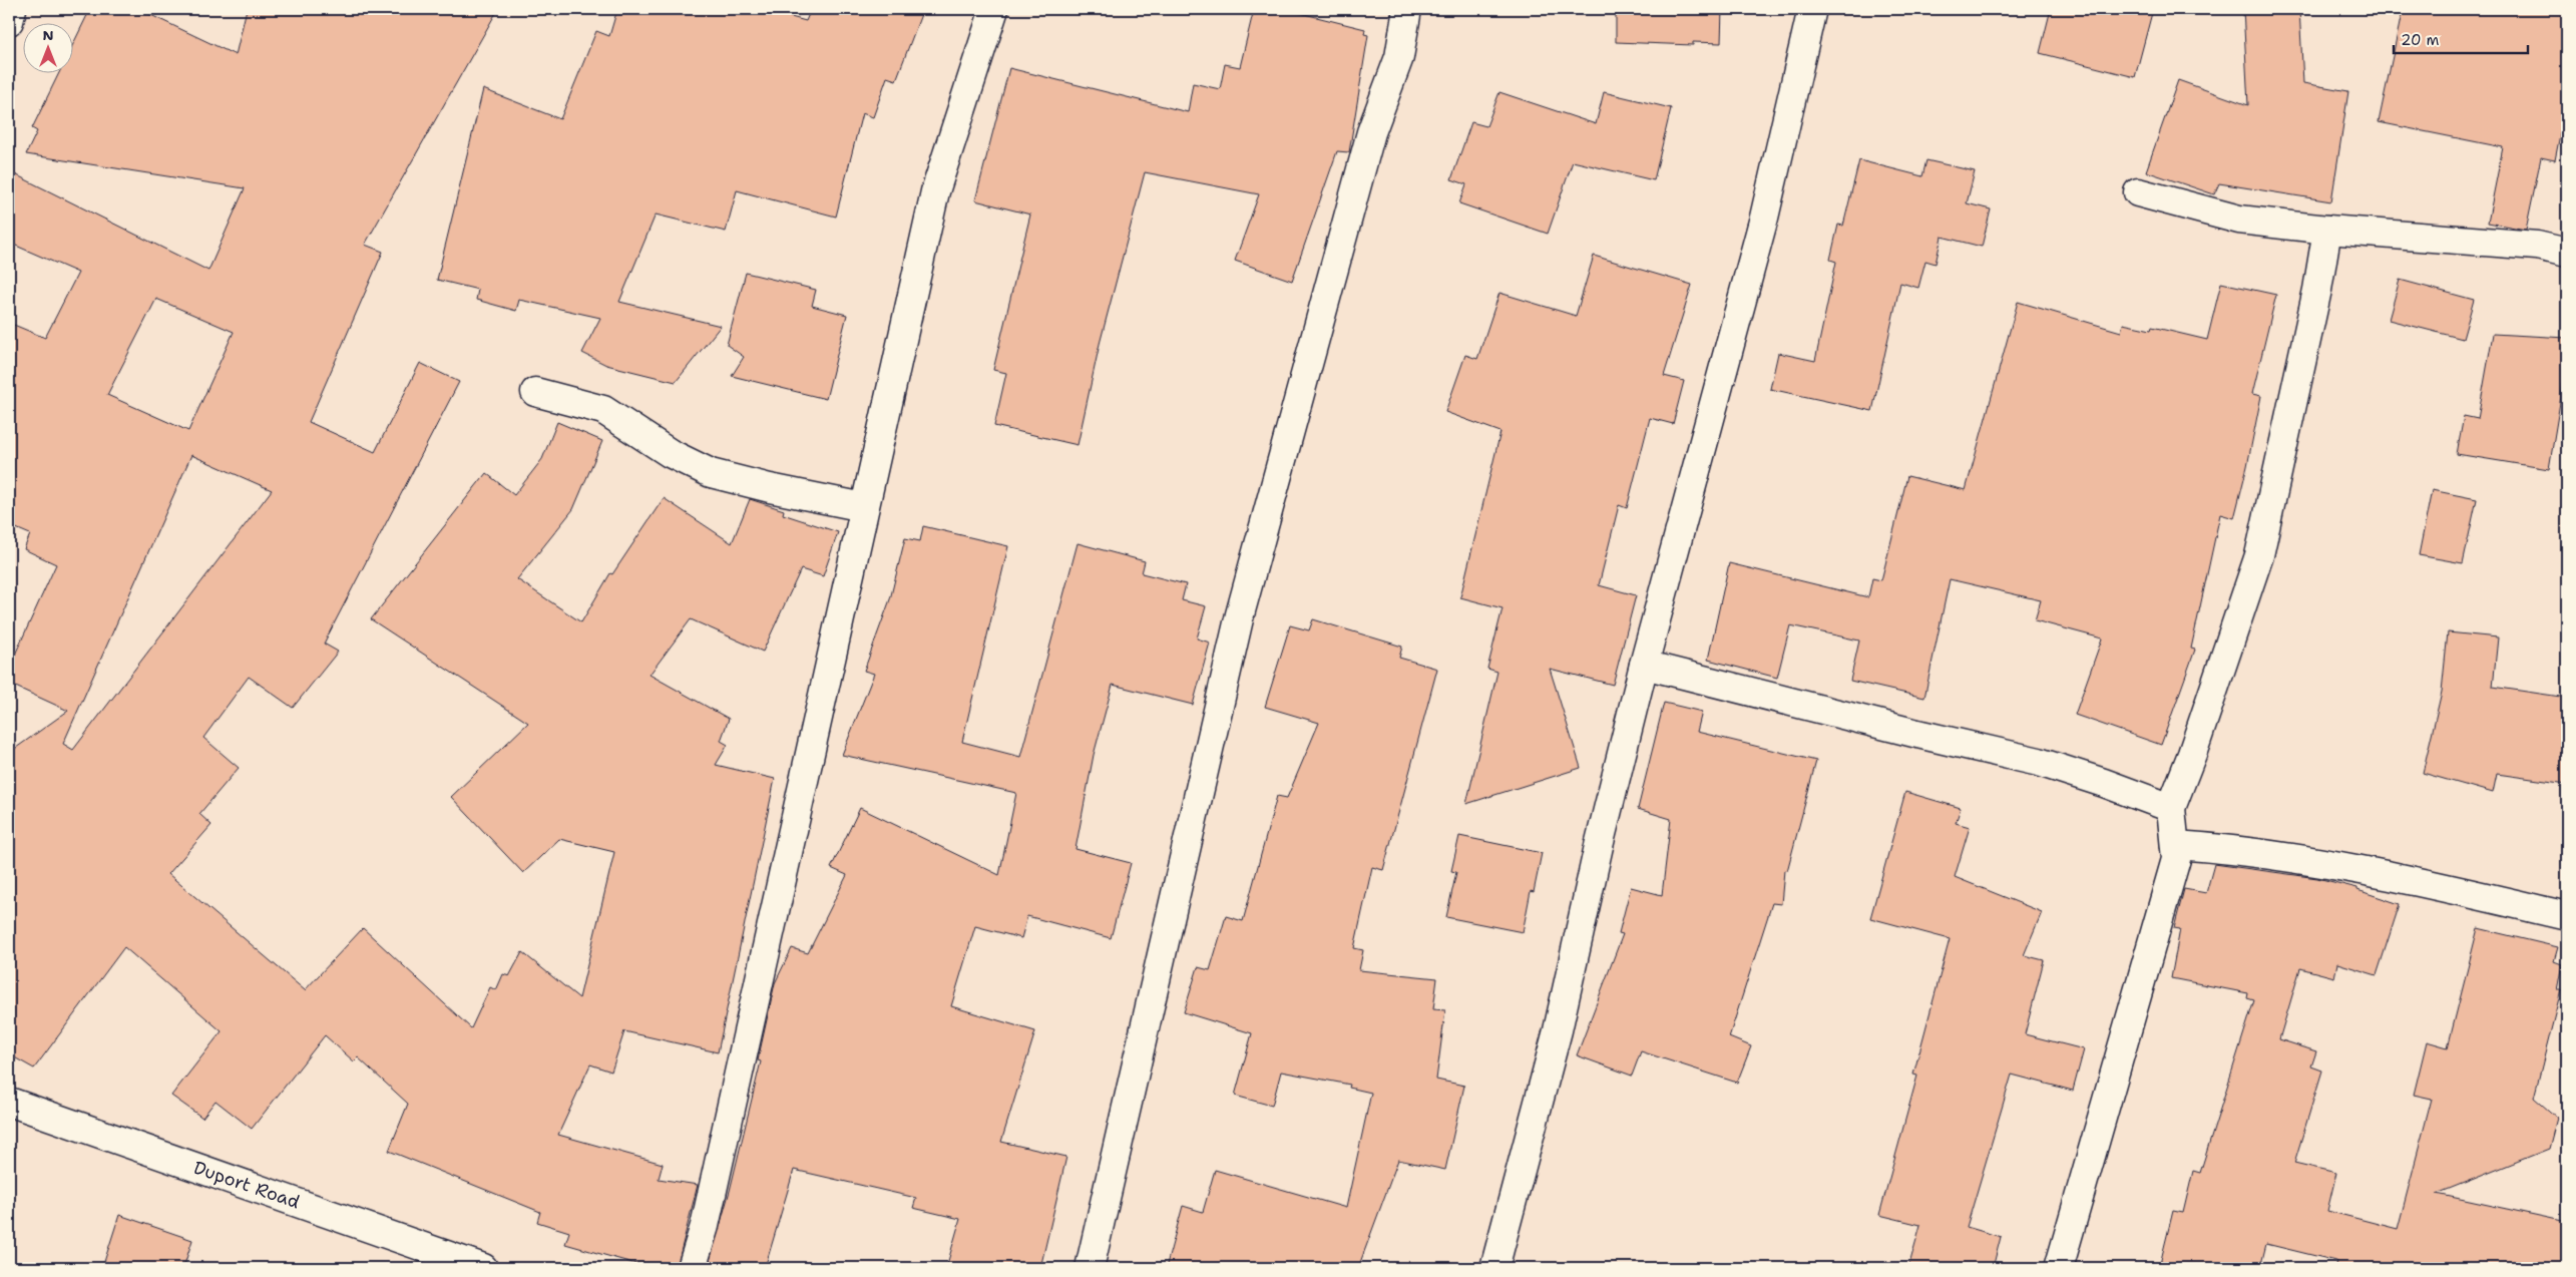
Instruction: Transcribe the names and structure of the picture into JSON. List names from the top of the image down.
{
  "streets": {
    "street": ["Duport Road"]
  },
  "scale_bar": "20 m",
  "north": "top"
}
